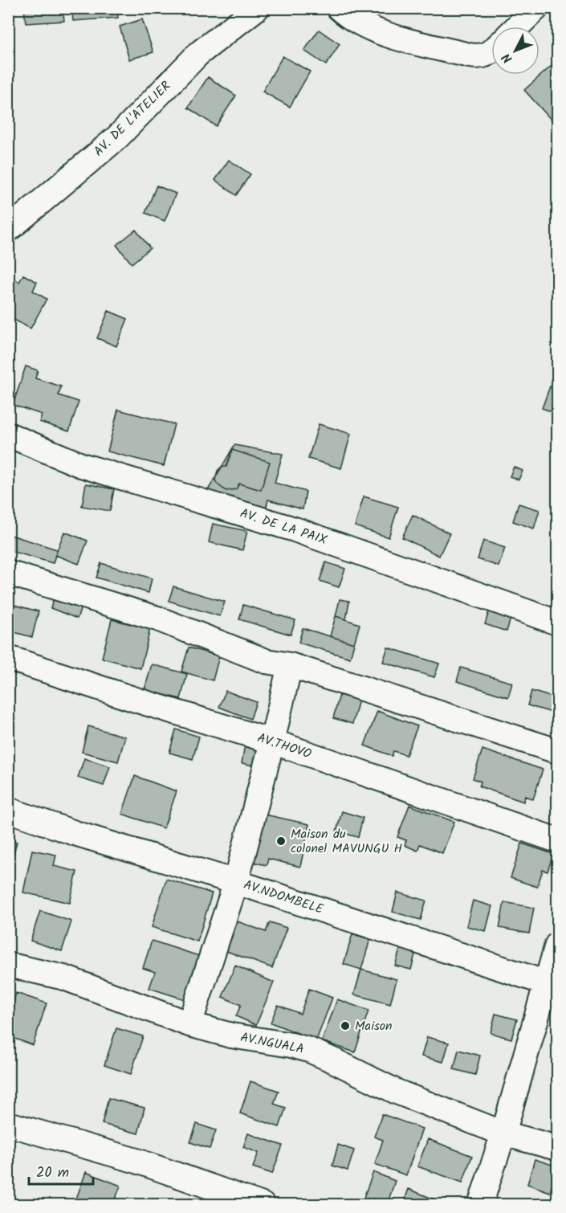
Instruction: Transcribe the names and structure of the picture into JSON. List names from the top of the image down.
{
  "streets": {
    "street": [
      "AV. DE L'ATELIER",
      "AV. DE LA PAIX",
      "AV.THOVO",
      "AV.NDOMBELE",
      "AV.NGUALA"
    ]
  },
  "places": ["Maison du colonel MAVUNGU H", "Maison"],
  "scale_bar": "20 m",
  "north": "bottom left"
}
